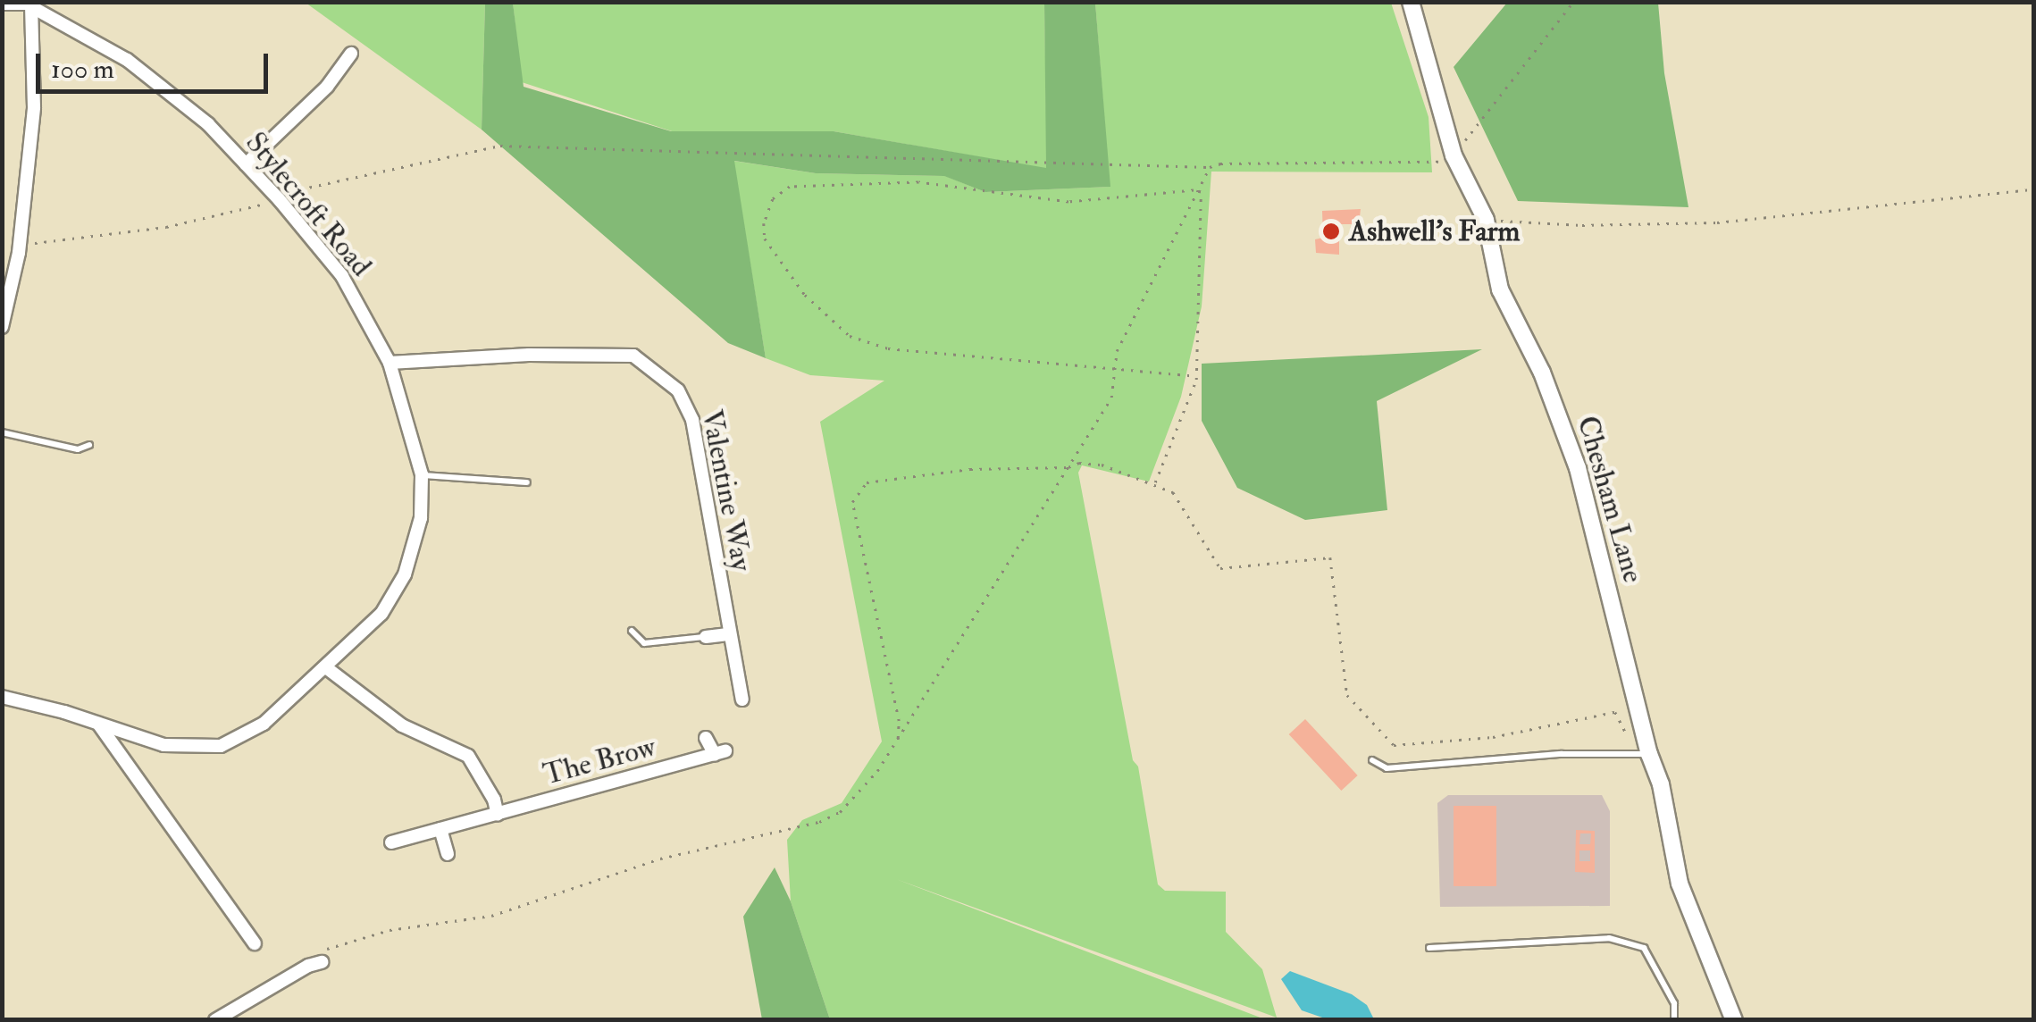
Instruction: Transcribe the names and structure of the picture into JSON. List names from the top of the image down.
{
  "streets": {
    "street": [
      "Stylecroft Road",
      "Valentine Way",
      "Chesham Lane",
      "The Brow"
    ]
  },
  "crossings": [
    ["Stylecroft Road", "Valentine Way"]
  ],
  "places": ["Ashwell's Farm"],
  "scale_bar": "100 m"
}
